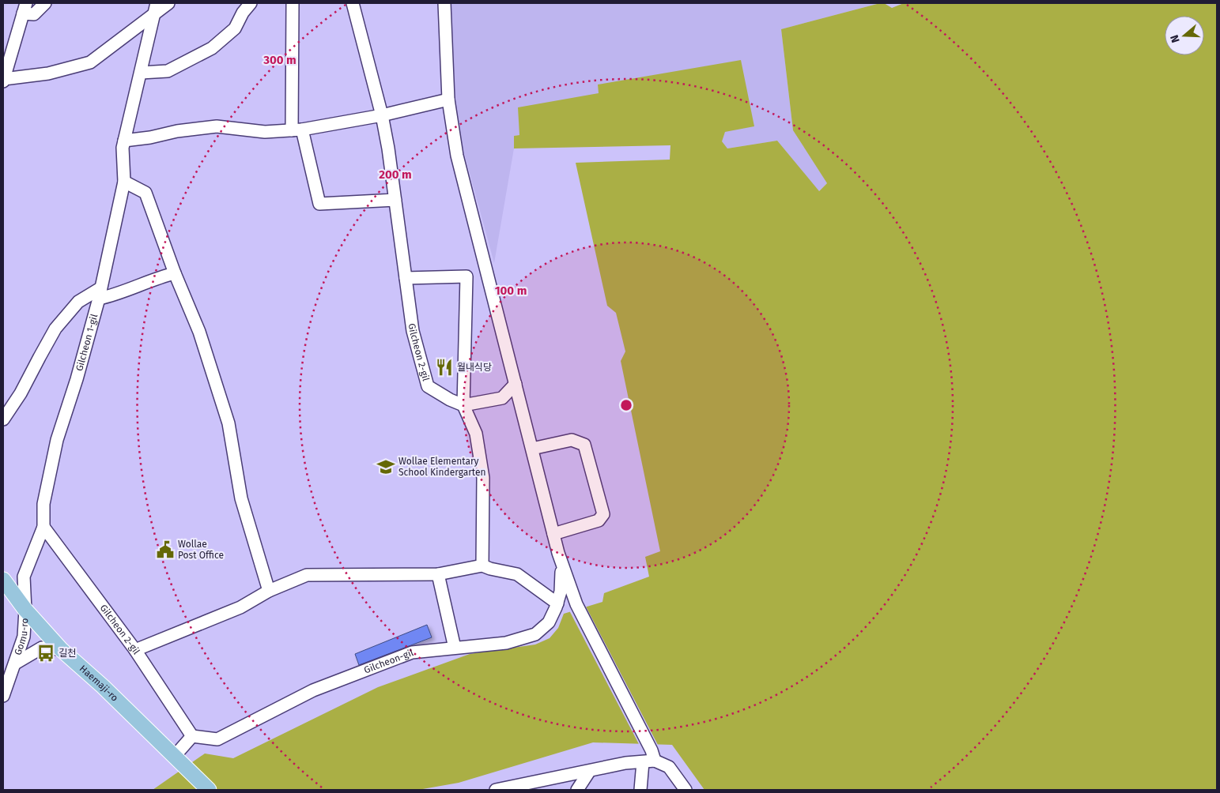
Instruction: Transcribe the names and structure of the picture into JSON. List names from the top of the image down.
{
  "streets": {
    "main road": ["Haemaji-ro"],
    "street": [
      "Gilcheon 1-gil",
      "Gilcheon 2-gil",
      "Gomu-ro",
      "Gilcheon-gil"
    ]
  },
  "crossings": [
    ["Gilcheon 1-gil", "Gilcheon 2-gil"],
    ["Gilcheon 1-gil", "Gomu-ro"],
    ["Gilcheon 1-gil", "Haemaji-ro"],
    ["Gilcheon 2-gil", "Gilcheon-gil"],
    ["Gomu-ro", "Haemaji-ro"]
  ],
  "places": {
    "restaurant": ["월내식당"],
    "school or university": ["Wollae Elementary School Kindergarten"],
    "public building": ["Wollae Post Office"],
    "bus stop": ["길천"]
  },
  "north": "left",
  "rings": ["300 m", "200 m", "100 m"]
}
